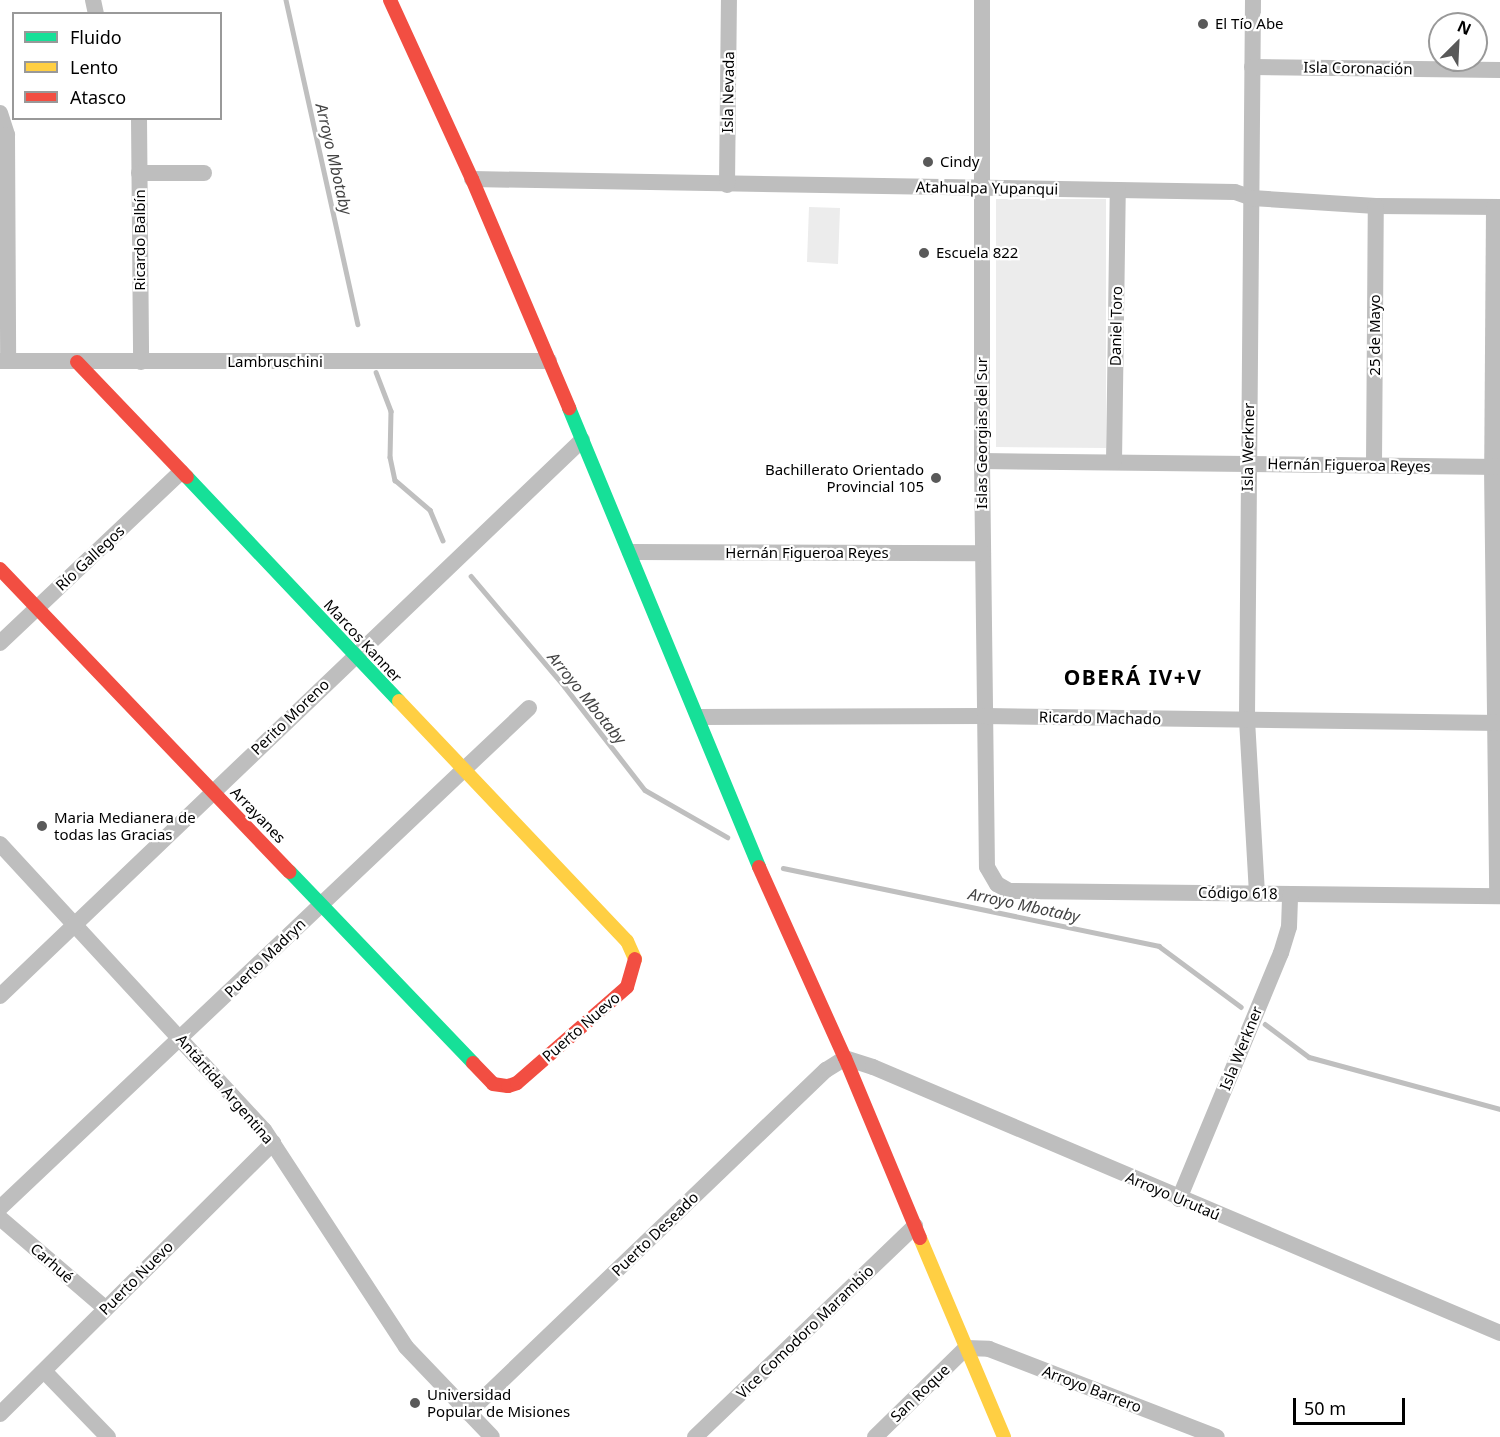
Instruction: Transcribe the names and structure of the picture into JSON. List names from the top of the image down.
{
  "streets": {
    "street": [
      "Isla Coronación",
      "Isla Nevada",
      "Atahualpa Yupanqui",
      "Ricardo Balbín",
      "Daniel Toro",
      "25 de Mayo",
      "Lambruschini",
      "Islas Georgias del Sur",
      "Isla Werkner",
      "Hernán Figueroa Reyes",
      "Río Gallegos",
      "Marcos Kanner",
      "Perito Moreno",
      "Ricardo Machado",
      "Arrayanes",
      "Código 618",
      "Puerto Madryn",
      "Puerto Nuevo",
      "Antártida Argentina",
      "Arroyo Urutaú",
      "Puerto Deseado",
      "Carhué",
      "Vice Comodoro Marambio",
      "Arroyo Barrero",
      "San Roque"
    ]
  },
  "crossings": [
    ["Isla Coronación", "Isla Werkner"],
    ["Isla Nevada", "Atahualpa Yupanqui"],
    ["Atahualpa Yupanqui", "Daniel Toro"],
    ["Atahualpa Yupanqui", "25 de Mayo"],
    ["Atahualpa Yupanqui", "Islas Georgias del Sur"],
    ["Atahualpa Yupanqui", "Isla Werkner"],
    ["Ricardo Balbín", "Lambruschini"],
    ["Daniel Toro", "Hernán Figueroa Reyes"],
    ["25 de Mayo", "Hernán Figueroa Reyes"],
    ["Lambruschini", "Marcos Kanner"],
    ["Islas Georgias del Sur", "Hernán Figueroa Reyes"],
    ["Islas Georgias del Sur", "Ricardo Machado"],
    ["Islas Georgias del Sur", "Código 618"],
    ["Isla Werkner", "Hernán Figueroa Reyes"],
    ["Isla Werkner", "Ricardo Machado"],
    ["Isla Werkner", "Código 618"],
    ["Isla Werkner", "Arroyo Urutaú"],
    ["Río Gallegos", "Marcos Kanner"],
    ["Río Gallegos", "Arrayanes"],
    ["Marcos Kanner", "Perito Moreno"],
    ["Marcos Kanner", "Puerto Madryn"],
    ["Marcos Kanner", "Puerto Nuevo"],
    ["Perito Moreno", "Arrayanes"],
    ["Perito Moreno", "Antártida Argentina"],
    ["Arrayanes", "Puerto Madryn"],
    ["Arrayanes", "Puerto Nuevo"],
    ["Puerto Madryn", "Antártida Argentina"],
    ["Puerto Nuevo", "Antártida Argentina"],
    ["Puerto Nuevo", "Carhué"],
    ["Antártida Argentina", "Puerto Deseado"],
    ["Arroyo Urutaú", "Puerto Deseado"],
    ["Arroyo Barrero", "San Roque"]
  ],
  "districts": ["OBERÁ IV+V"],
  "water": ["Arroyo Mbotaby"],
  "places": [
    "El Tío Abe",
    "Cindy",
    "Escuela 822",
    "Bachillerato Orientado Provincial 105",
    "Maria Medianera de todas las Gracias",
    "Universidad Popular de Misiones"
  ],
  "legend": ["Fluido", "Lento", "Atasco"],
  "scale_bar": "50 m",
  "north": "top right"
}
